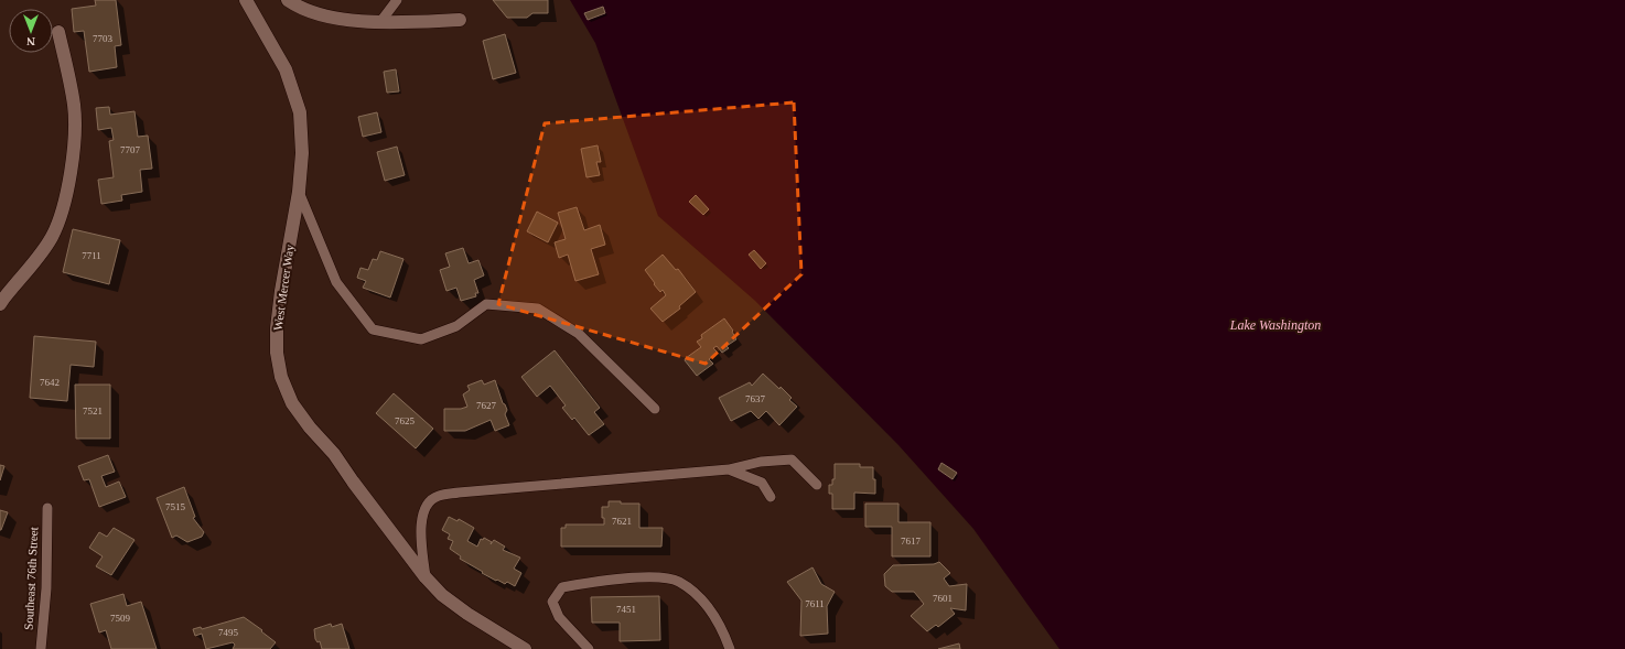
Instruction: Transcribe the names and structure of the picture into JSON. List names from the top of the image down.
{
  "streets": {
    "street": ["West Mercer Way"],
    "lane": ["Southeast 76th Street"]
  },
  "water": ["Lake Washington"],
  "house_numbers": [
    "7703",
    "7707",
    "7711",
    "7642",
    "7637",
    "7627",
    "7521",
    "7625",
    "7515",
    "7621",
    "7617",
    "7601",
    "7611",
    "7451",
    "7509",
    "7495"
  ],
  "north": "bottom"
}
